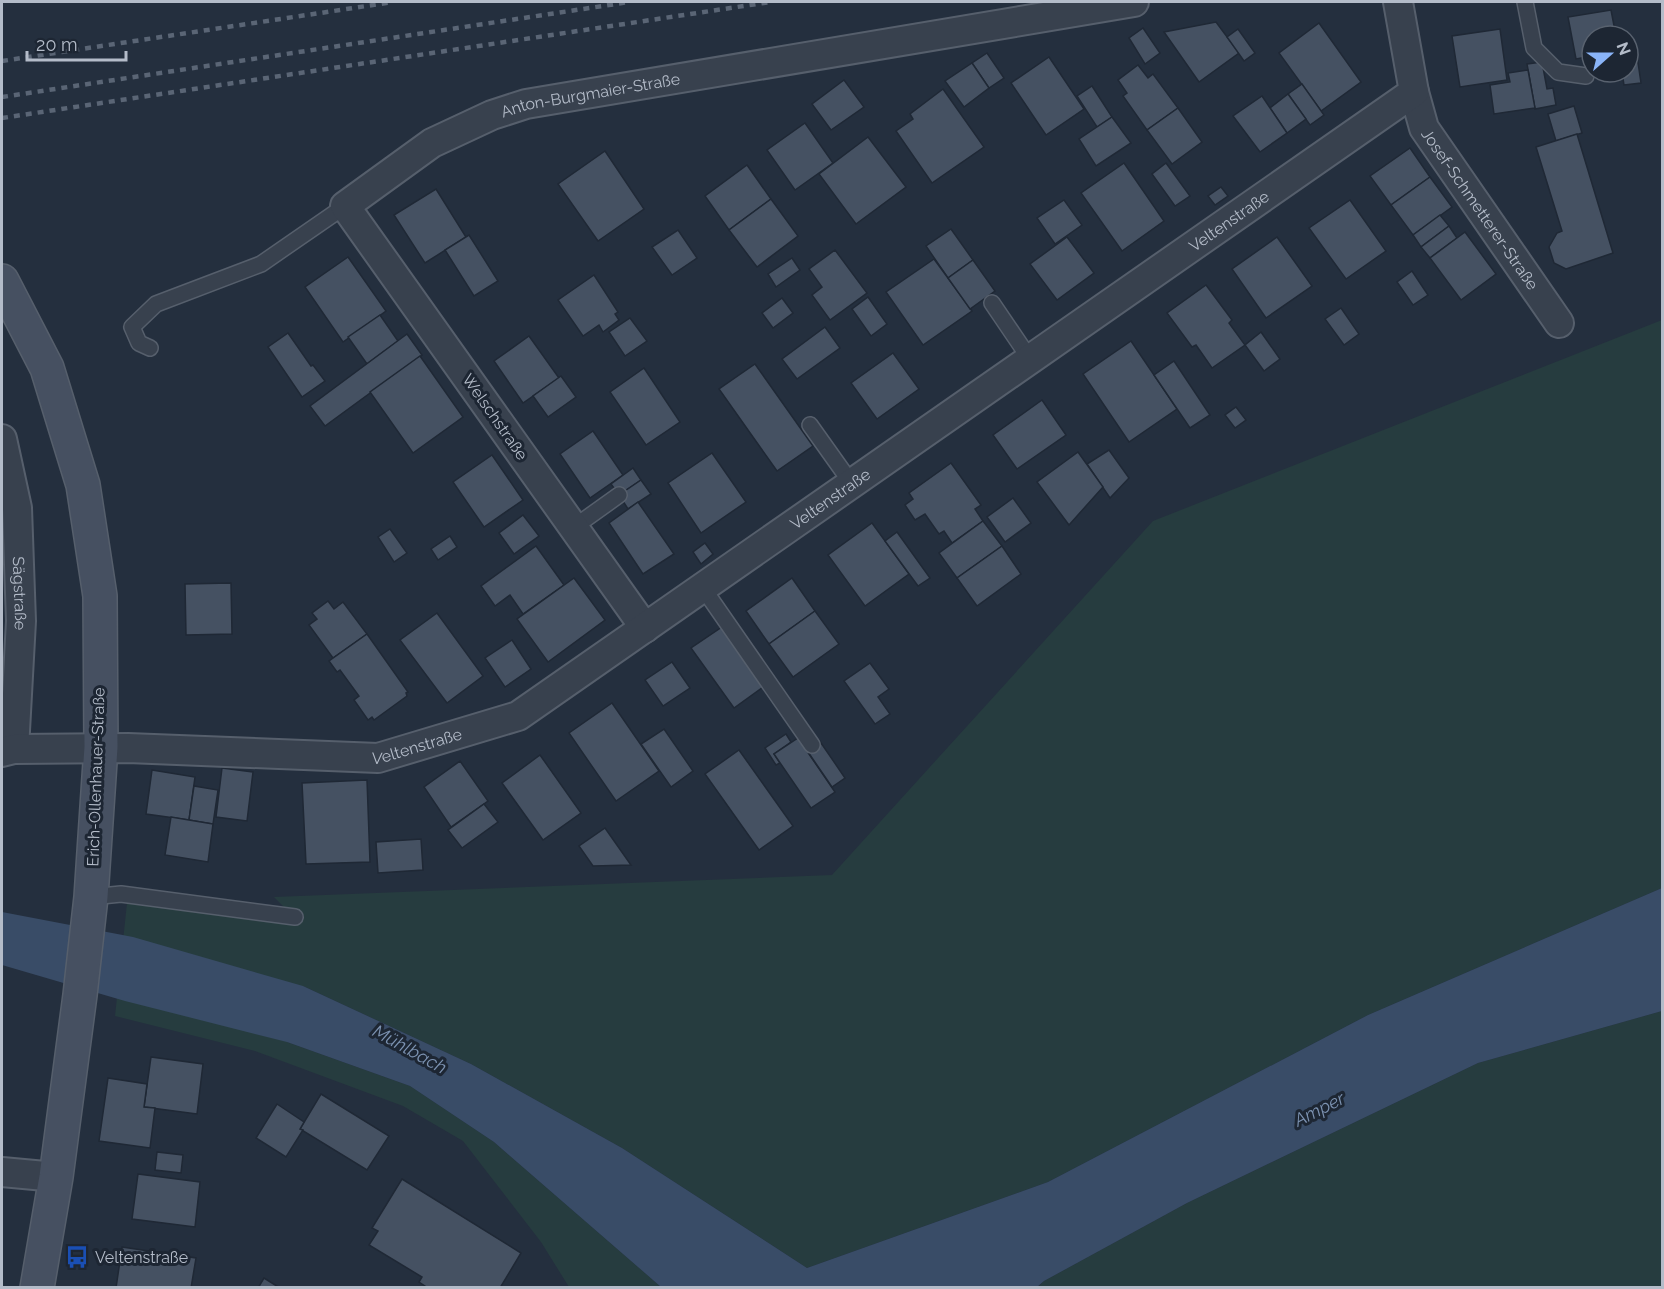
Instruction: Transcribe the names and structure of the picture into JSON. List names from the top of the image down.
{
  "streets": {
    "street": [
      "Anton-Burgmaier-Straße",
      "Josef-Schmetterer-Straße",
      "Veltenstraße",
      "Welschstraße",
      "Sägstraße",
      "Erich-Ollenhauer-Straße"
    ]
  },
  "crossings": [
    ["Anton-Burgmaier-Straße", "Welschstraße"],
    ["Josef-Schmetterer-Straße", "Veltenstraße"],
    ["Veltenstraße", "Welschstraße"],
    ["Veltenstraße", "Sägstraße"],
    ["Veltenstraße", "Erich-Ollenhauer-Straße"],
    ["Sägstraße", "Erich-Ollenhauer-Straße"]
  ],
  "water": ["Mühlbach", "Amper"],
  "places": {
    "bus stop": ["Veltenstraße"]
  },
  "scale_bar": "20 m",
  "north": "right"
}
